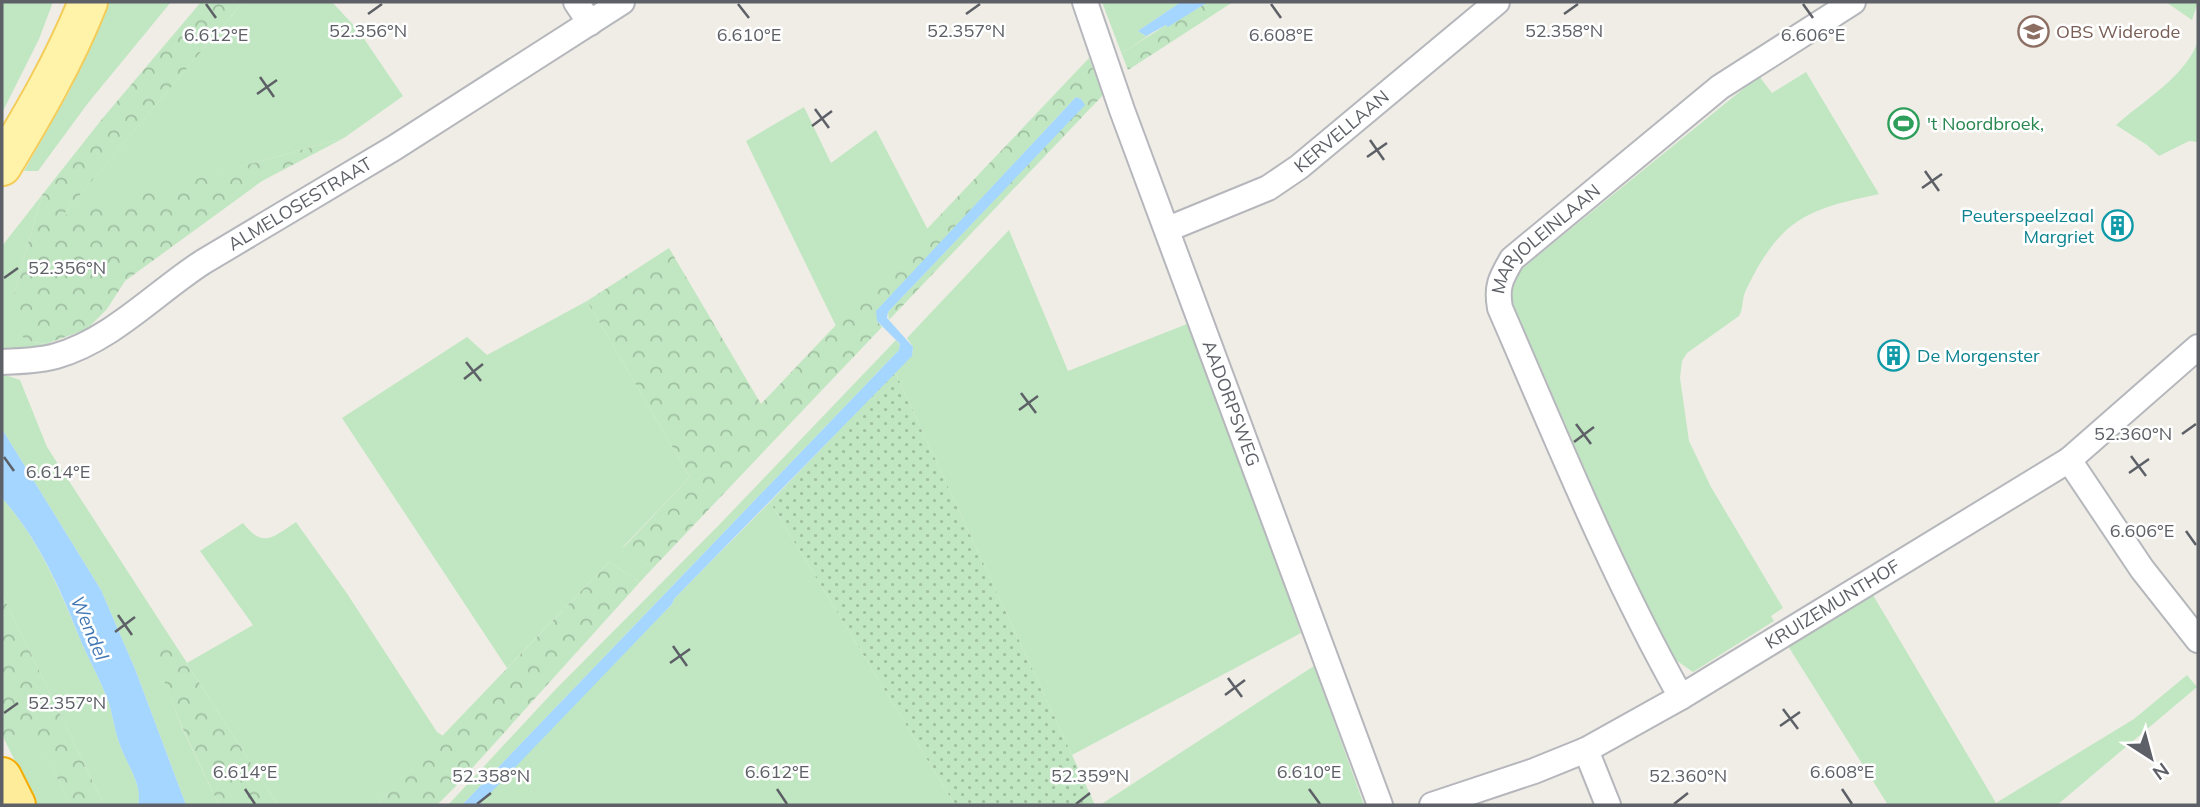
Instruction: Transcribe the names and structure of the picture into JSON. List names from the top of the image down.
{
  "streets": {
    "street": [
      "KERVELLAAN",
      "ALMELOSESTRAAT",
      "MARJOLEINLAAN",
      "AADORPSWEG",
      "KRUIZEMUNTHOF"
    ]
  },
  "crossings": [
    ["KERVELLAAN", "AADORPSWEG"],
    ["MARJOLEINLAAN", "KRUIZEMUNTHOF"]
  ],
  "water": ["Wendel"],
  "places": {
    "school or university": ["OBS Widerode"],
    "sports": ["'t Noordbroek,"],
    "building": ["Peuterspeelzaal Margriet", "De Morgenster"]
  },
  "north": "bottom right",
  "coordinates": [
    "52.356°N",
    "52.357°N",
    "52.358°N",
    "6.612°E",
    "6.610°E",
    "6.608°E",
    "6.606°E",
    "52.360°N",
    "6.614°E",
    "52.359°N"
  ]
}
